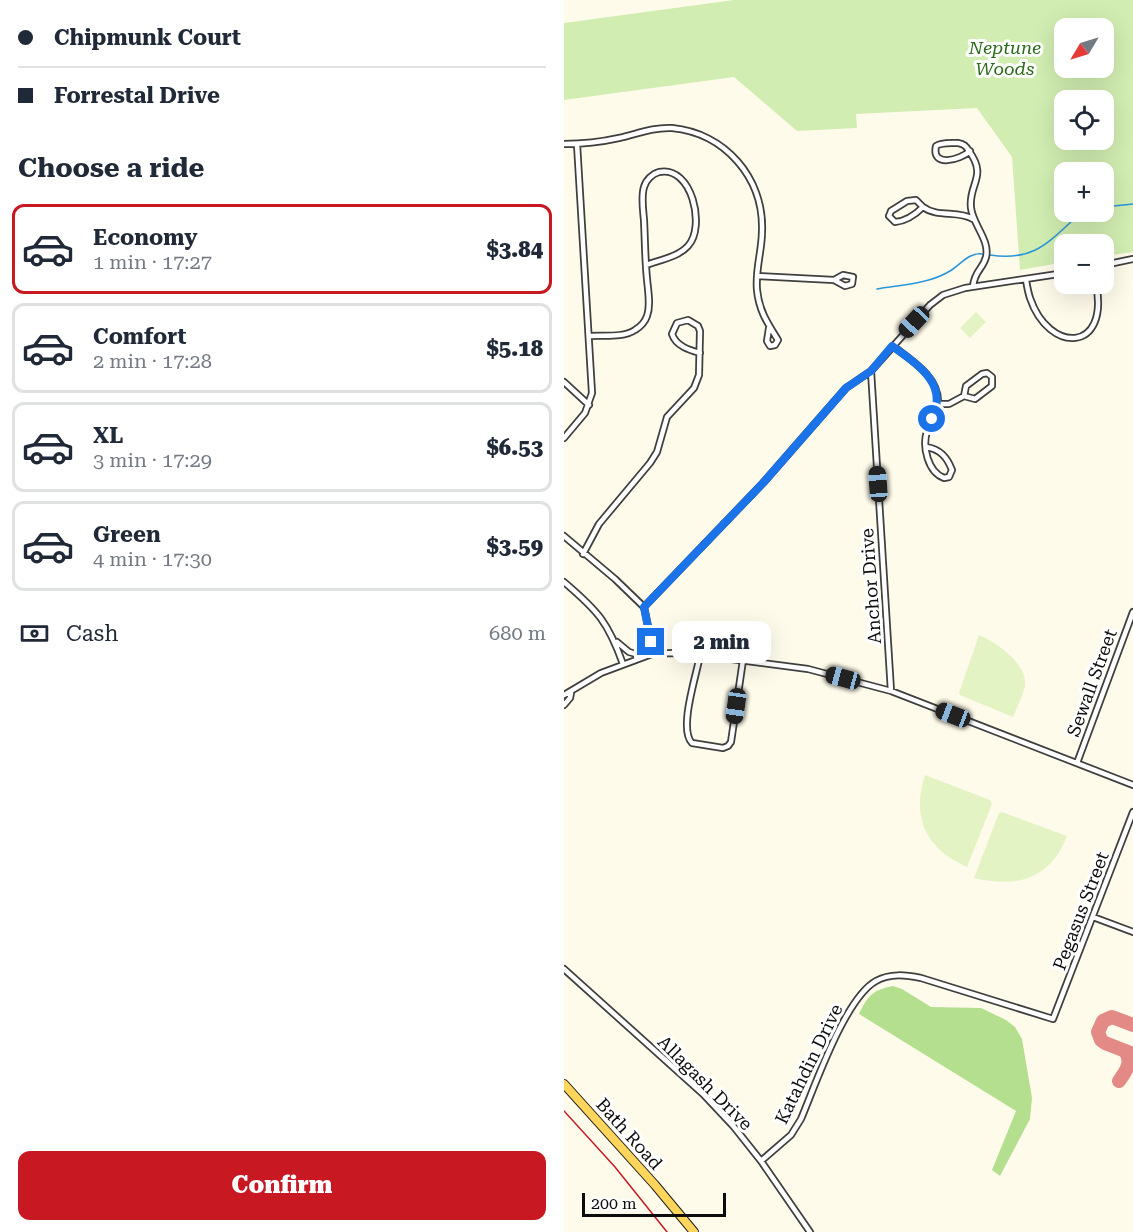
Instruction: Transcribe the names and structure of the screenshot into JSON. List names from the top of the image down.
{
  "streets": {
    "main road": ["Bath Road"],
    "street": [
      "Anchor Drive",
      "Sewall Street",
      "Pegasus Street",
      "Katahdin Drive",
      "Allagash Drive"
    ]
  },
  "crossings": [
    ["Pegasus Street", "Katahdin Drive"],
    ["Katahdin Drive", "Allagash Drive"]
  ],
  "parks": ["Neptune Woods"],
  "scale_bar": "200 m",
  "north": "bottom left",
  "page": {
    "banner": ["Chipmunk Court", "Forrestal Drive"],
    "map_buttons": ["+", "−"],
    "heading": "Choose a ride",
    "list": [
      {
        "name": "Economy",
        "note": "1 min · 17:27",
        "value": "$3.84"
      },
      {
        "name": "Comfort",
        "note": "2 min · 17:28",
        "value": "$5.18"
      },
      {
        "name": "XL",
        "note": "3 min · 17:29",
        "value": "$6.53"
      },
      {
        "name": "Green",
        "note": "4 min · 17:30",
        "value": "$3.59"
      }
    ],
    "pay": ["Cash", "680 m"],
    "bubble": "2 min",
    "buttons": "Confirm",
    "scale": "200 m"
  }
}
